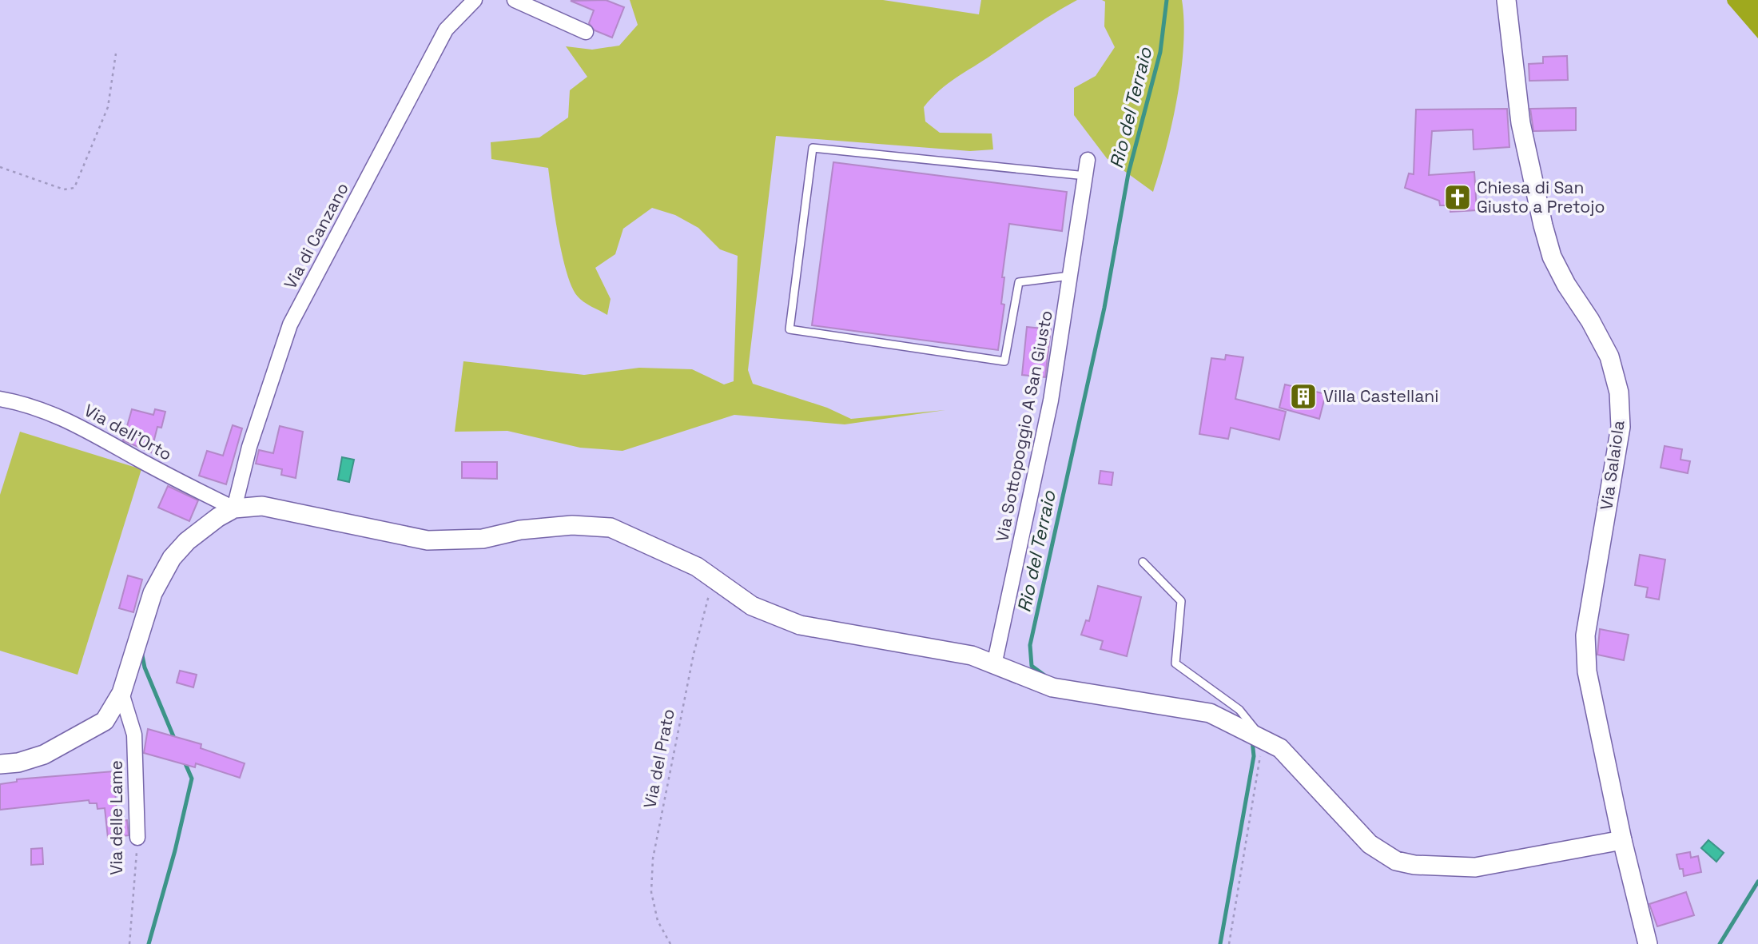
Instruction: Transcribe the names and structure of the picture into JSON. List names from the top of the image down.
{
  "streets": {
    "street": [
      "Via di Canzano",
      "Via Sottopoggio A San Giusto",
      "Via dell'Orto",
      "Via Salaiola",
      "Via delle Lame"
    ],
    "path": ["Via del Prato"]
  },
  "crossings": [
    ["Via di Canzano", "Via dell'Orto"]
  ],
  "water": ["Rio del Terraio"],
  "places": {
    "church": ["Chiesa di San Giusto a Pretojo"],
    "building": ["Villa Castellani"]
  }
}
